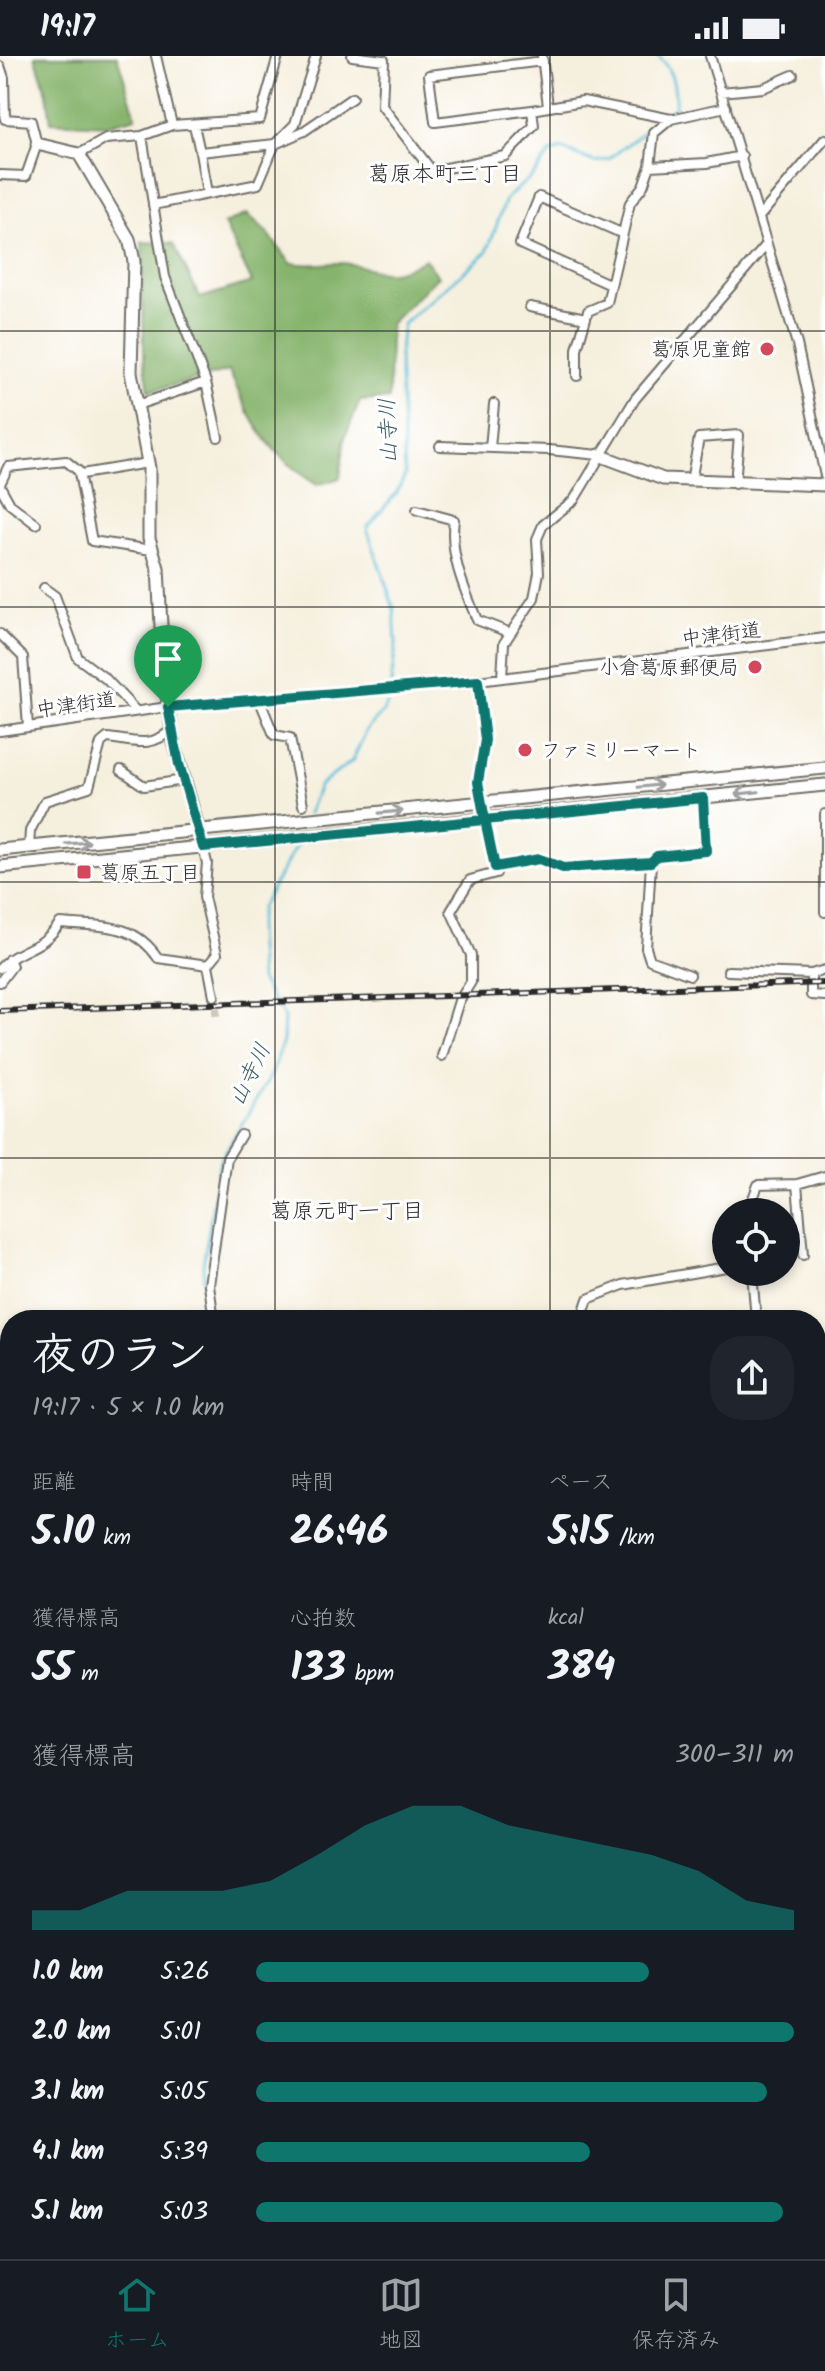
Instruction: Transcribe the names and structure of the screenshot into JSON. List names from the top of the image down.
{
  "streets": {
    "street": ["中津街道"]
  },
  "districts": ["葛原本町三丁目", "葛原元町一丁目"],
  "water": ["山寺川"],
  "places": {
    "other": ["葛原児童館", "小倉葛原郵便局", "ファミリーマート"],
    "transit": ["葛原五丁目"]
  },
  "page": {
    "status": "19:17",
    "heading": ["夜のラン", "19:17 · 5 × 1.0 km"],
    "stats": [
      ["距離", "5.10 km"],
      ["時間", "26:46"],
      ["ペース", "5:15 /km"],
      ["獲得標高", "55 m"],
      ["心拍数", "133 bpm"],
      ["kcal", "384"]
    ],
    "chart": ["獲得標高", "300–311 m"],
    "list": [
      {
        "name": "1.0 km",
        "note": "5:26"
      },
      {
        "name": "2.0 km",
        "note": "5:01"
      },
      {
        "name": "3.1 km",
        "note": "5:05"
      },
      {
        "name": "4.1 km",
        "note": "5:39"
      },
      {
        "name": "5.1 km",
        "note": "5:03"
      }
    ],
    "tabs": ["ホーム", "地図", "保存済み"]
  }
}
